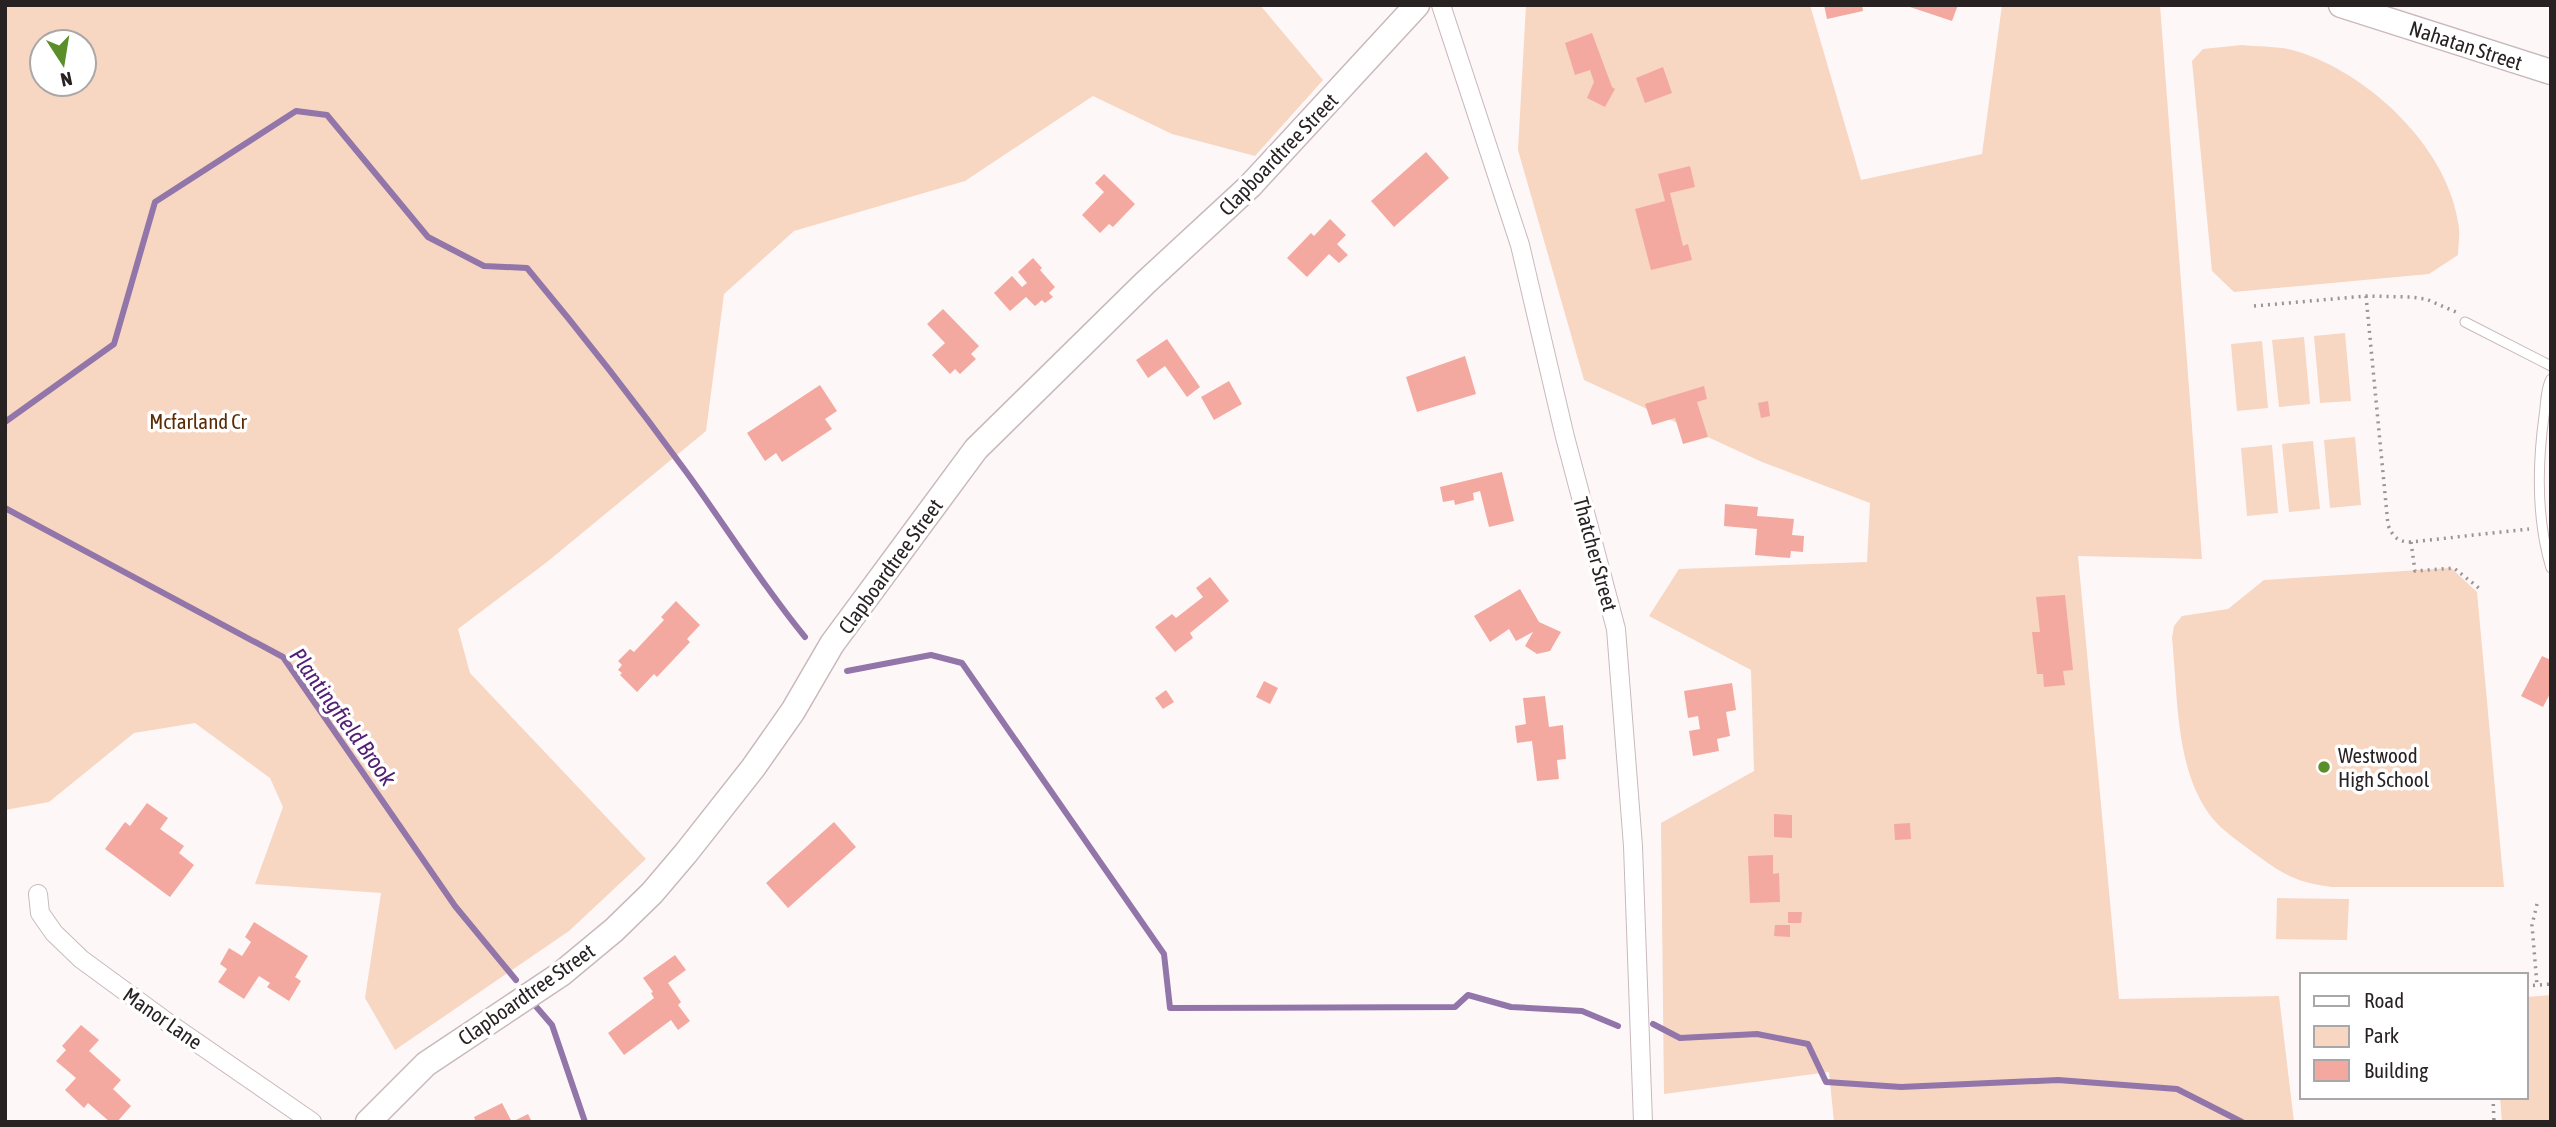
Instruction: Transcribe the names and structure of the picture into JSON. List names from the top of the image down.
{
  "streets": {
    "main road": ["Nahatan Street", "Clapboardtree Street"],
    "street": ["Thatcher Street", "Manor Lane"]
  },
  "water": ["Plantingfield Brook"],
  "parks": ["Mcfarland Cr"],
  "places": ["Westwood High School"],
  "legend": ["Road", "Park", "Building"],
  "north": "bottom"
}
